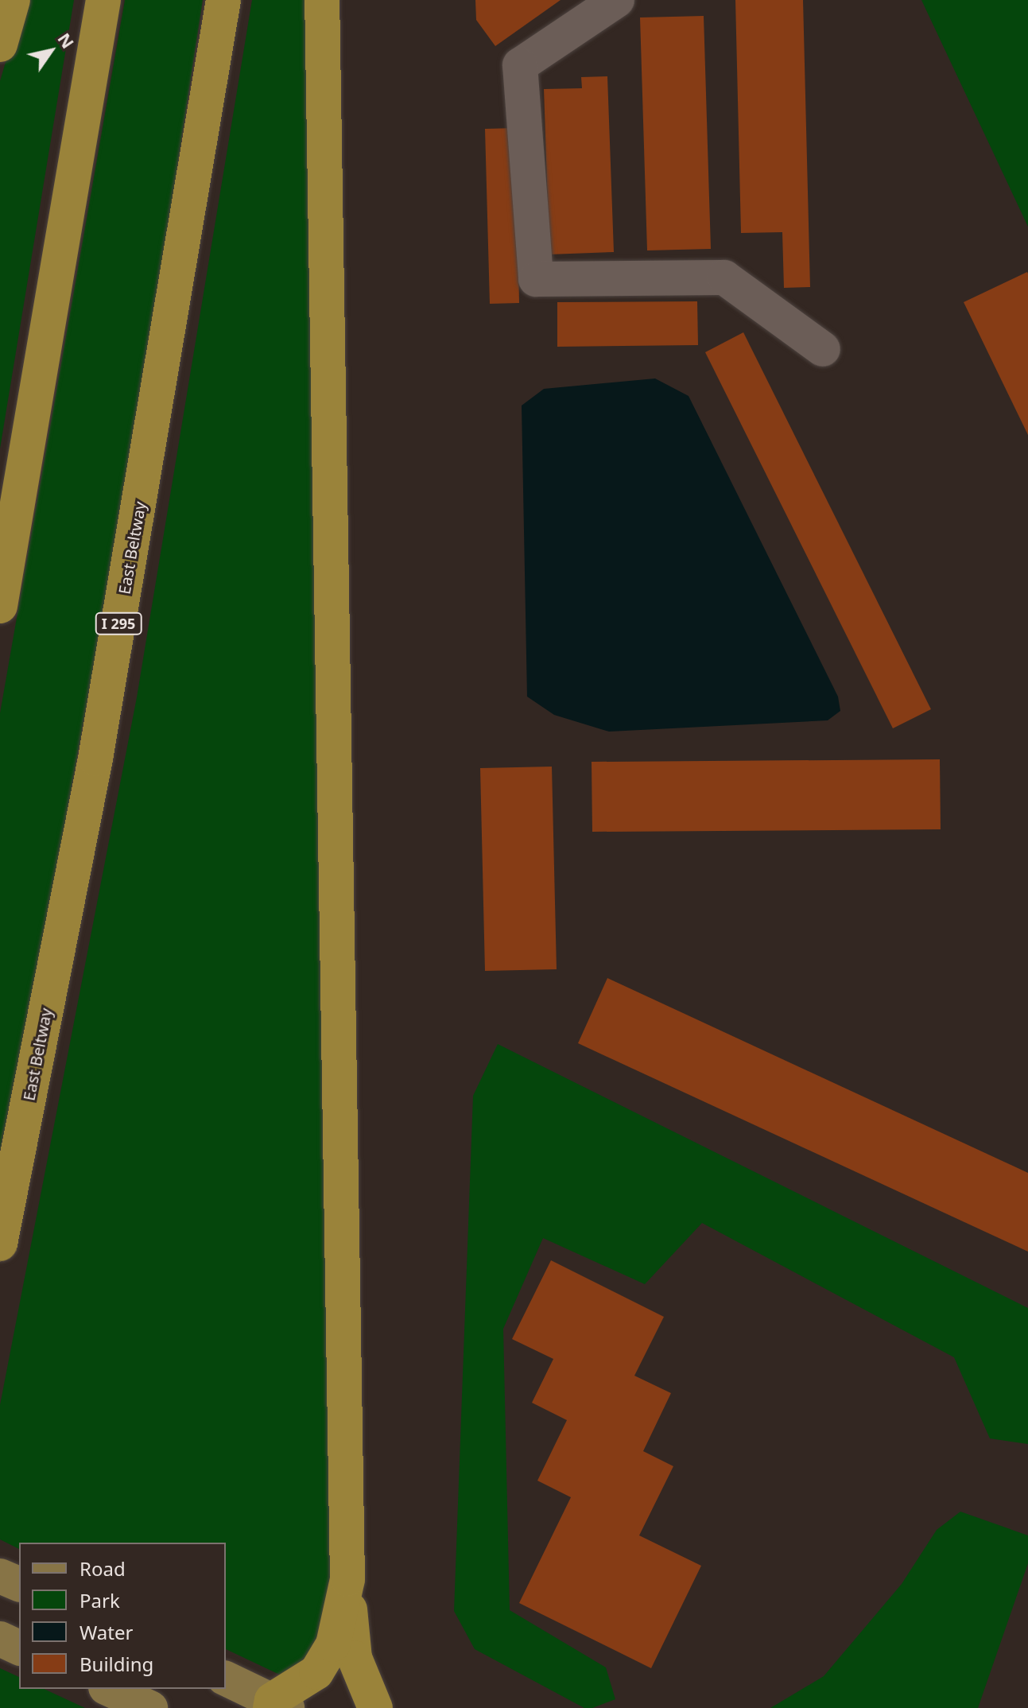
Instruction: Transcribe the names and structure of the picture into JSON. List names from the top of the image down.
{
  "streets": {
    "highway": ["East Beltway", "I 295"]
  },
  "legend": [
    "Road",
    "Park",
    "Water",
    "Building"
  ],
  "north": "top right"
}
